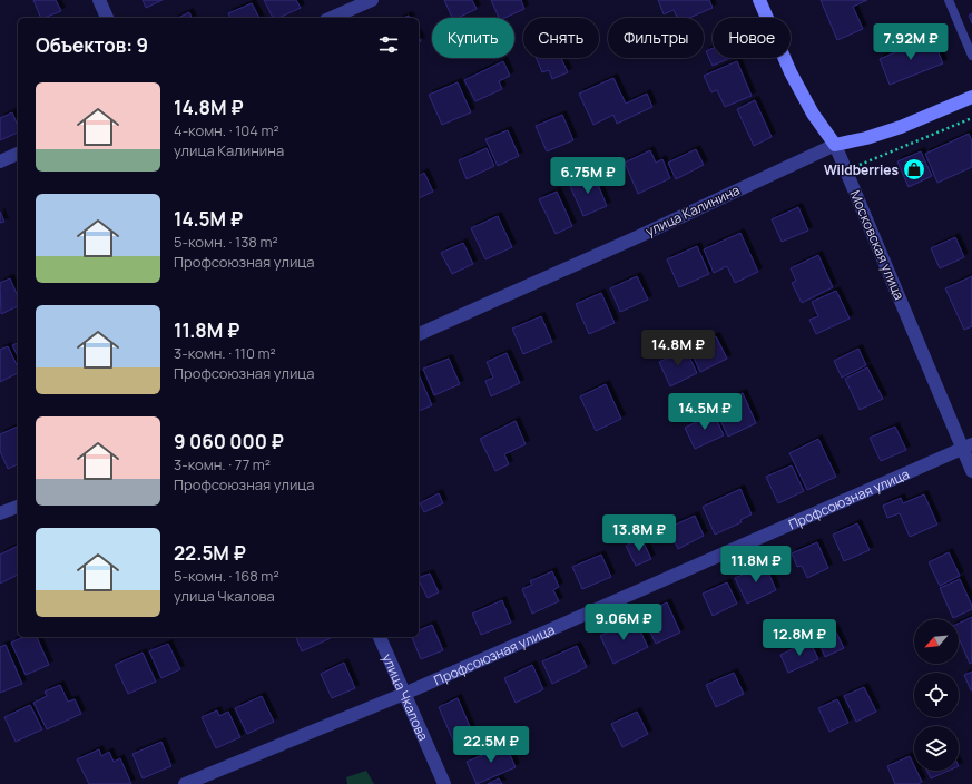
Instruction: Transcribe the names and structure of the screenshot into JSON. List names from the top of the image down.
{
  "streets": {
    "main road": ["улица Калинина", "Московская улица"],
    "street": ["Профсоюзная улица", "улица Чкалова"]
  },
  "crossings": [
    ["улица Калинина", "Московская улица"],
    ["Московская улица", "Профсоюзная улица"],
    ["Профсоюзная улица", "улица Чкалова"]
  ],
  "places": {
    "shop": ["Wildberries"]
  },
  "north": "bottom left",
  "page": {
    "chip": [
      "Купить",
      "Снять",
      "Фильтры",
      "Новое"
    ],
    "heading": "Объектов: 9",
    "price": [
      "7.92M ₽",
      "6.75M ₽",
      "14.8M ₽",
      "14.5M ₽",
      "13.8M ₽",
      "11.8M ₽",
      "9.06M ₽",
      "12.8M ₽",
      "22.5M ₽"
    ],
    "list": [
      {
        "name": "14.8M ₽",
        "note": "4-комн. · 104 m² · улица Калинина"
      },
      {
        "name": "14.5M ₽",
        "note": "5-комн. · 138 m² · Профсоюзная улица"
      },
      {
        "name": "11.8M ₽",
        "note": "3-комн. · 110 m² · Профсоюзная улица"
      },
      {
        "name": "9 060 000 ₽",
        "note": "3-комн. · 77 m² · Профсоюзная улица"
      },
      {
        "name": "22.5M ₽",
        "note": "5-комн. · 168 m² · улица Чкалова"
      }
    ]
  }
}
